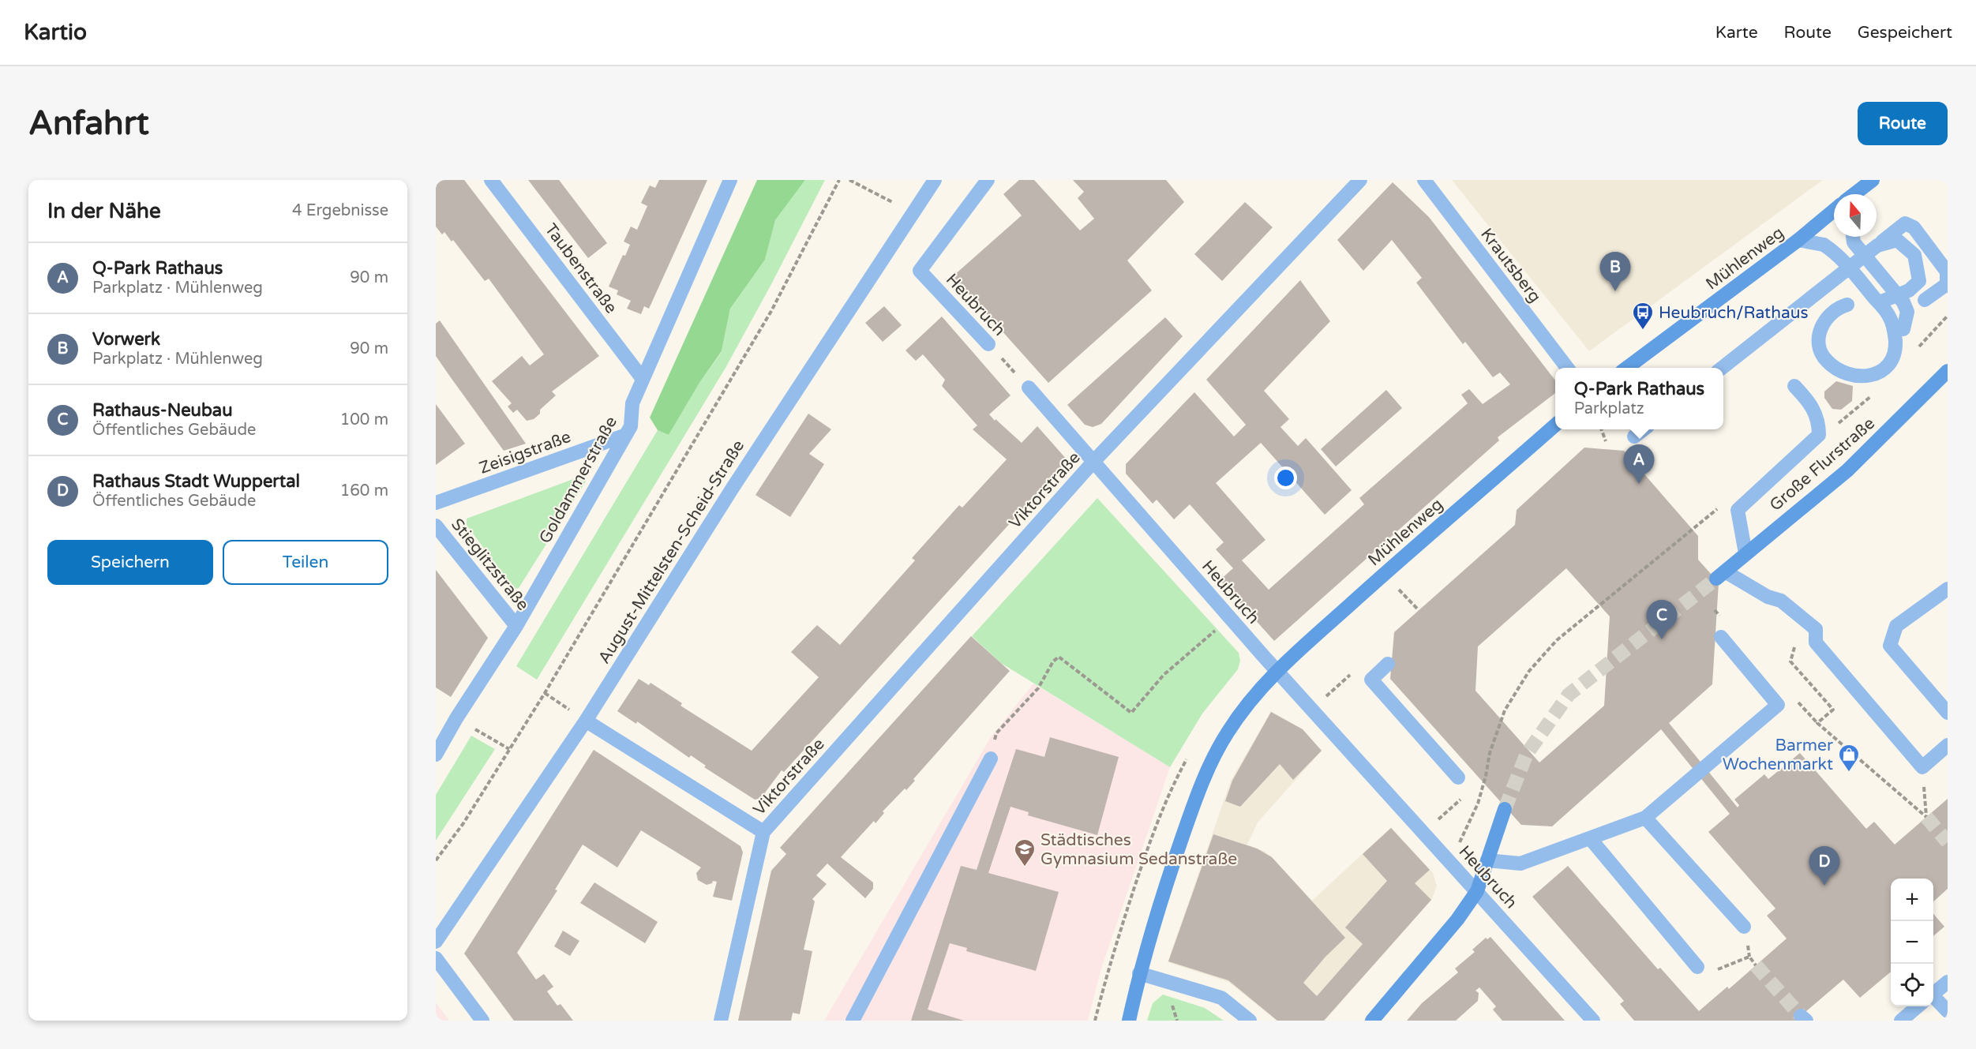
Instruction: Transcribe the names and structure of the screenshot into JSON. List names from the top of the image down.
{
  "streets": {
    "main road": ["Mühlenweg", "Große Flurstraße"],
    "street": [
      "Krautsberg",
      "Taubenstraße",
      "Heubruch",
      "Zeisigstraße",
      "Goldammerstraße",
      "Viktorstraße",
      "August-Mittelsten-Scheid-Straße",
      "Stieglitzstraße"
    ]
  },
  "crossings": [
    ["Mühlenweg", "Heubruch"],
    ["Taubenstraße", "Goldammerstraße"],
    ["Heubruch", "Viktorstraße"],
    ["Zeisigstraße", "Goldammerstraße"],
    ["Goldammerstraße", "Stieglitzstraße"],
    ["Viktorstraße", "August-Mittelsten-Scheid-Straße"]
  ],
  "places": {
    "bus stop": ["Heubruch/Rathaus"],
    "shop": ["Barmer Wochenmarkt"],
    "school or university": ["Städtisches Gymnasium Sedanstraße"]
  },
  "north": "top",
  "page": {
    "header": "Kartio",
    "nav": ["Karte", "Route", "Gespeichert"],
    "buttons": [
      "Route",
      ["Speichern", "Teilen"]
    ],
    "title": "Anfahrt",
    "heading": ["In der Nähe", "4 Ergebnisse"],
    "list": [
      {
        "mark": "A",
        "name": "Q-Park Rathaus",
        "note": "Parkplatz · Mühlenweg",
        "value": "90 m"
      },
      {
        "mark": "B",
        "name": "Vorwerk",
        "note": "Parkplatz · Mühlenweg",
        "value": "90 m"
      },
      {
        "mark": "C",
        "name": "Rathaus-Neubau",
        "note": "Öffentliches Gebäude",
        "value": "100 m"
      },
      {
        "mark": "D",
        "name": "Rathaus Stadt Wuppertal",
        "note": "Öffentliches Gebäude",
        "value": "160 m"
      }
    ],
    "pins": [
      "B",
      "A",
      "C",
      "D"
    ],
    "popup": ["Q-Park Rathaus", "Parkplatz"],
    "map_buttons": ["+", "−"]
  }
}
